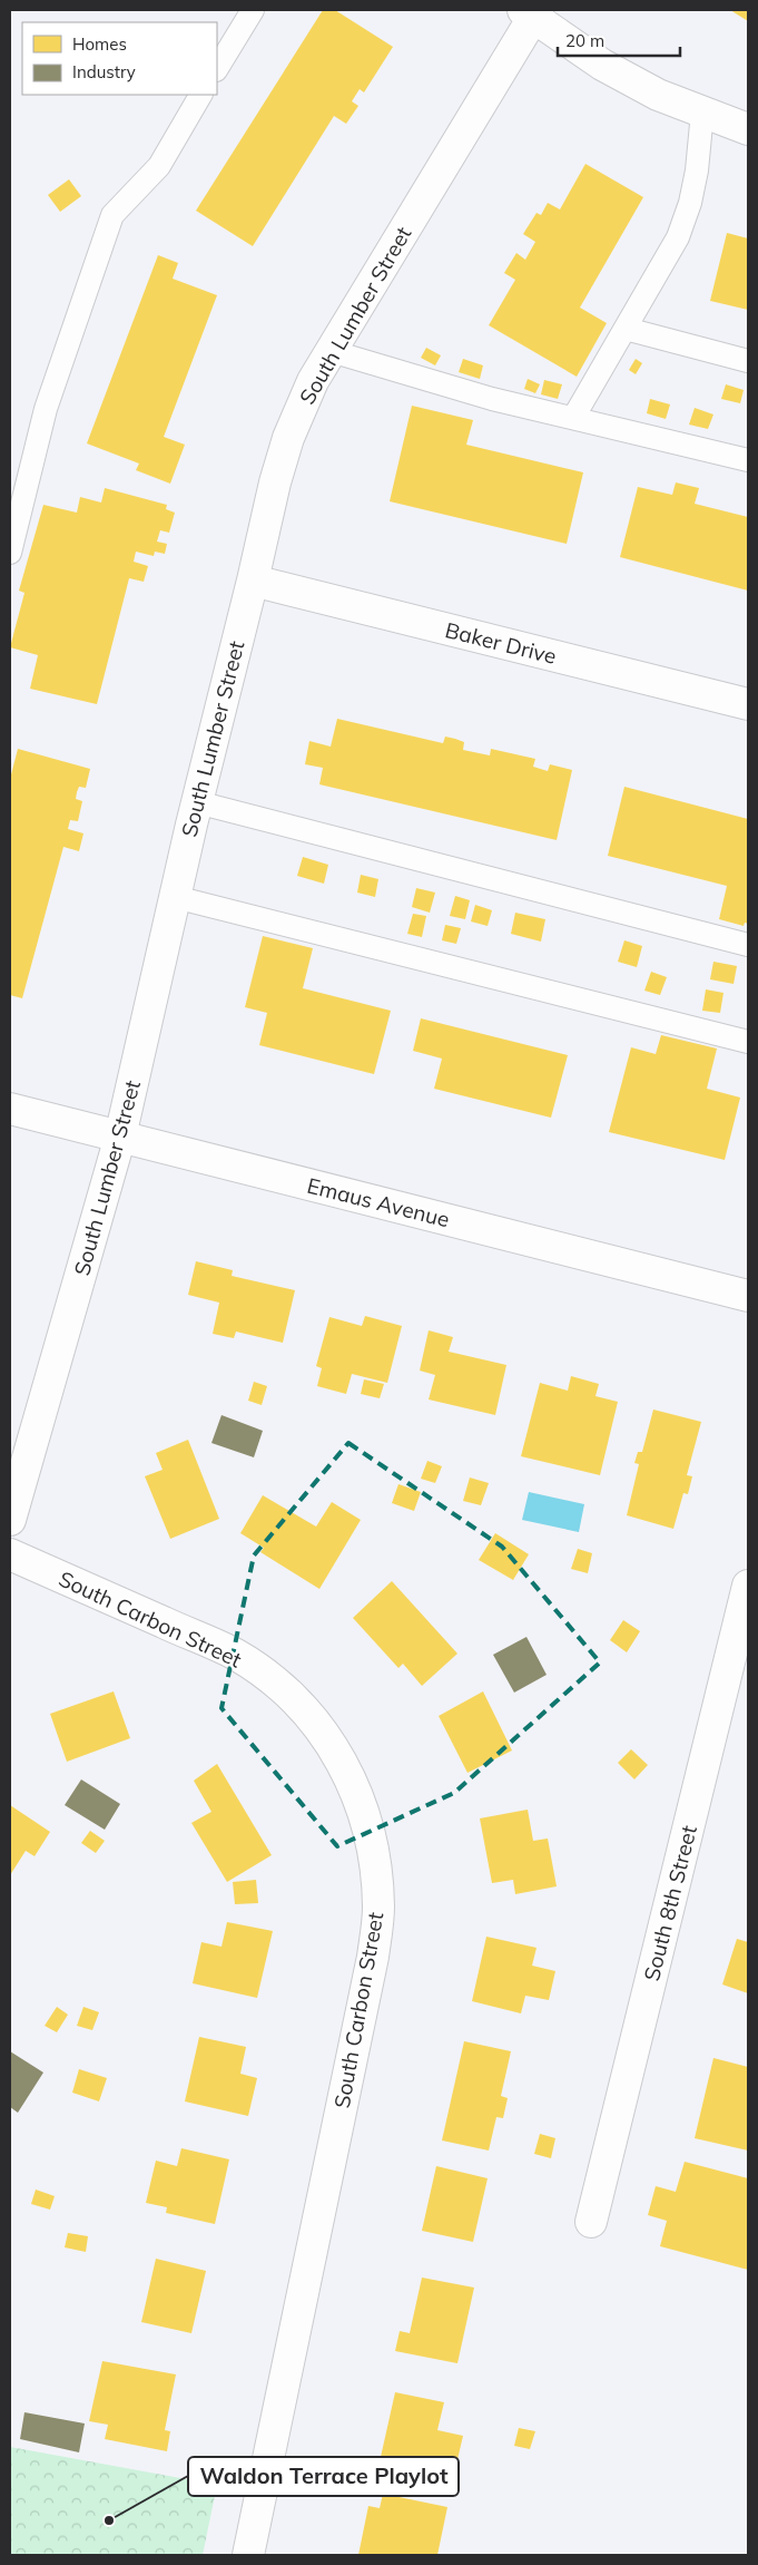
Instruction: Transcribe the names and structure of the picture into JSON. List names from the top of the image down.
{
  "streets": {
    "street": [
      "South Lumber Street",
      "Baker Drive",
      "Emaus Avenue",
      "South Carbon Street",
      "South 8th Street"
    ]
  },
  "crossings": [
    ["South Lumber Street", "Baker Drive"],
    ["South Lumber Street", "Emaus Avenue"]
  ],
  "places": ["Waldon Terrace Playlot"],
  "legend": ["Homes", "Industry"],
  "scale_bar": "20 m"
}
